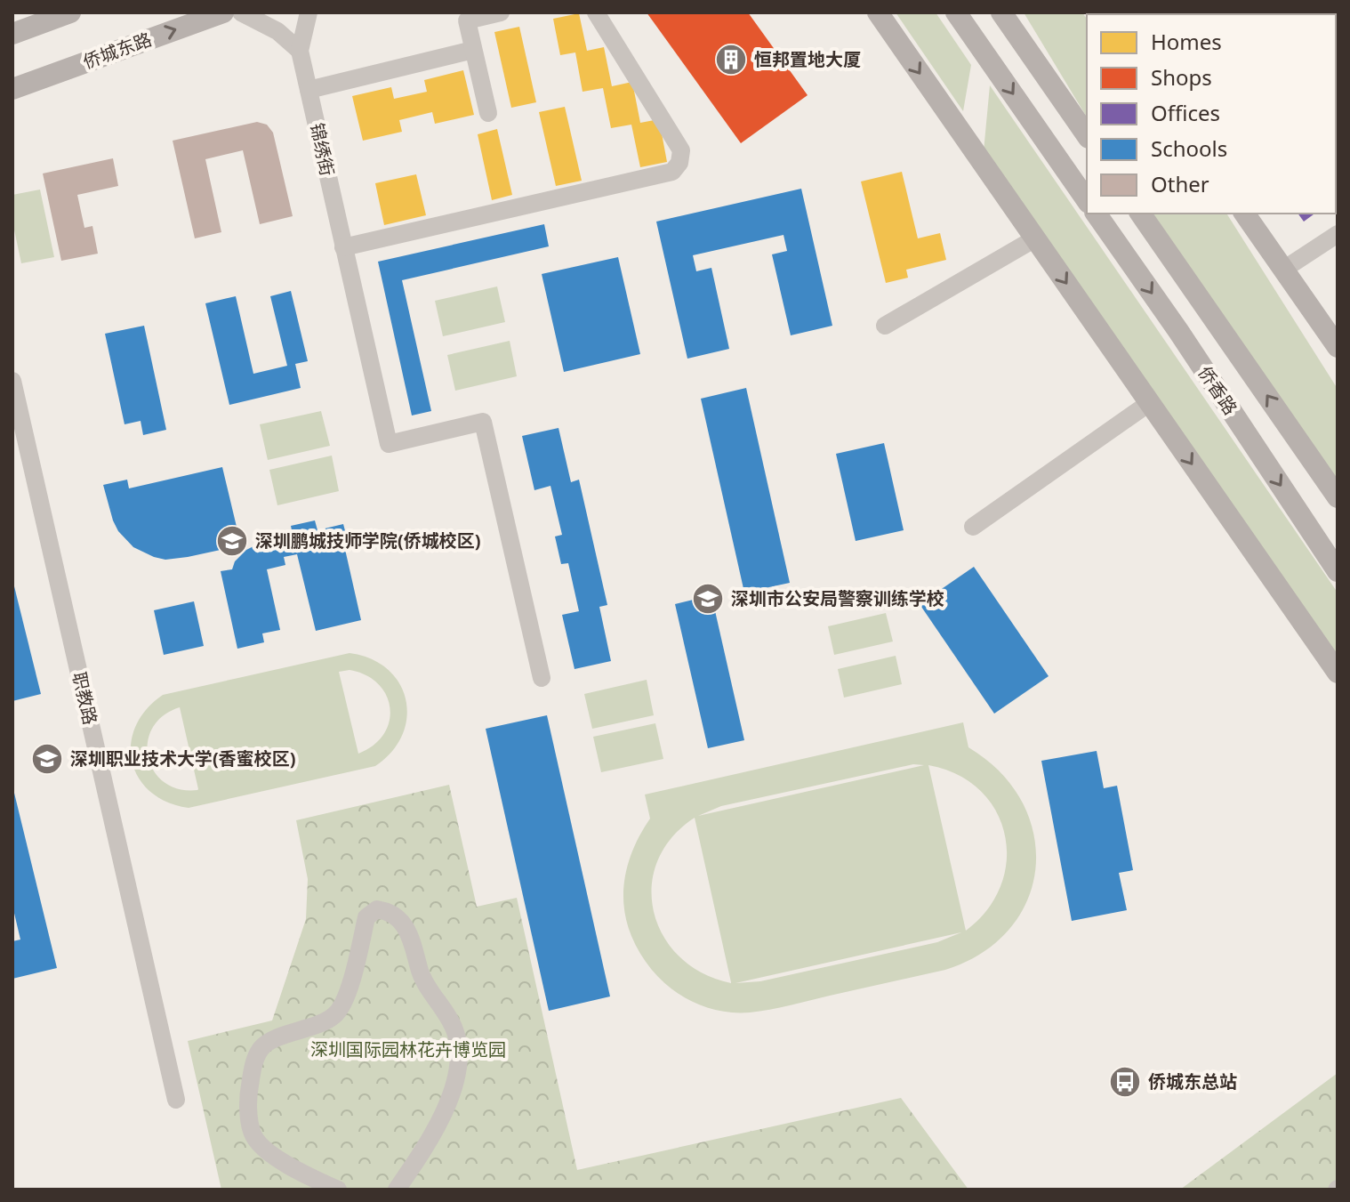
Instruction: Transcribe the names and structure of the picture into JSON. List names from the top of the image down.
{
  "streets": {
    "main road": ["侨城东路", "侨香路"],
    "street": ["锦绣街", "职教路"]
  },
  "one_way": ["侨城东路"],
  "parks": ["深圳国际园林花卉博览园"],
  "places": {
    "building": ["恒邦置地大厦"],
    "school or university": ["深圳鹏城技师学院(侨城校区)", "深圳市公安局警察训练学校", "深圳职业技术大学(香蜜校区)"],
    "bus stop": ["侨城东总站"]
  },
  "legend": [
    "Homes",
    "Shops",
    "Offices",
    "Schools",
    "Other"
  ]
}
